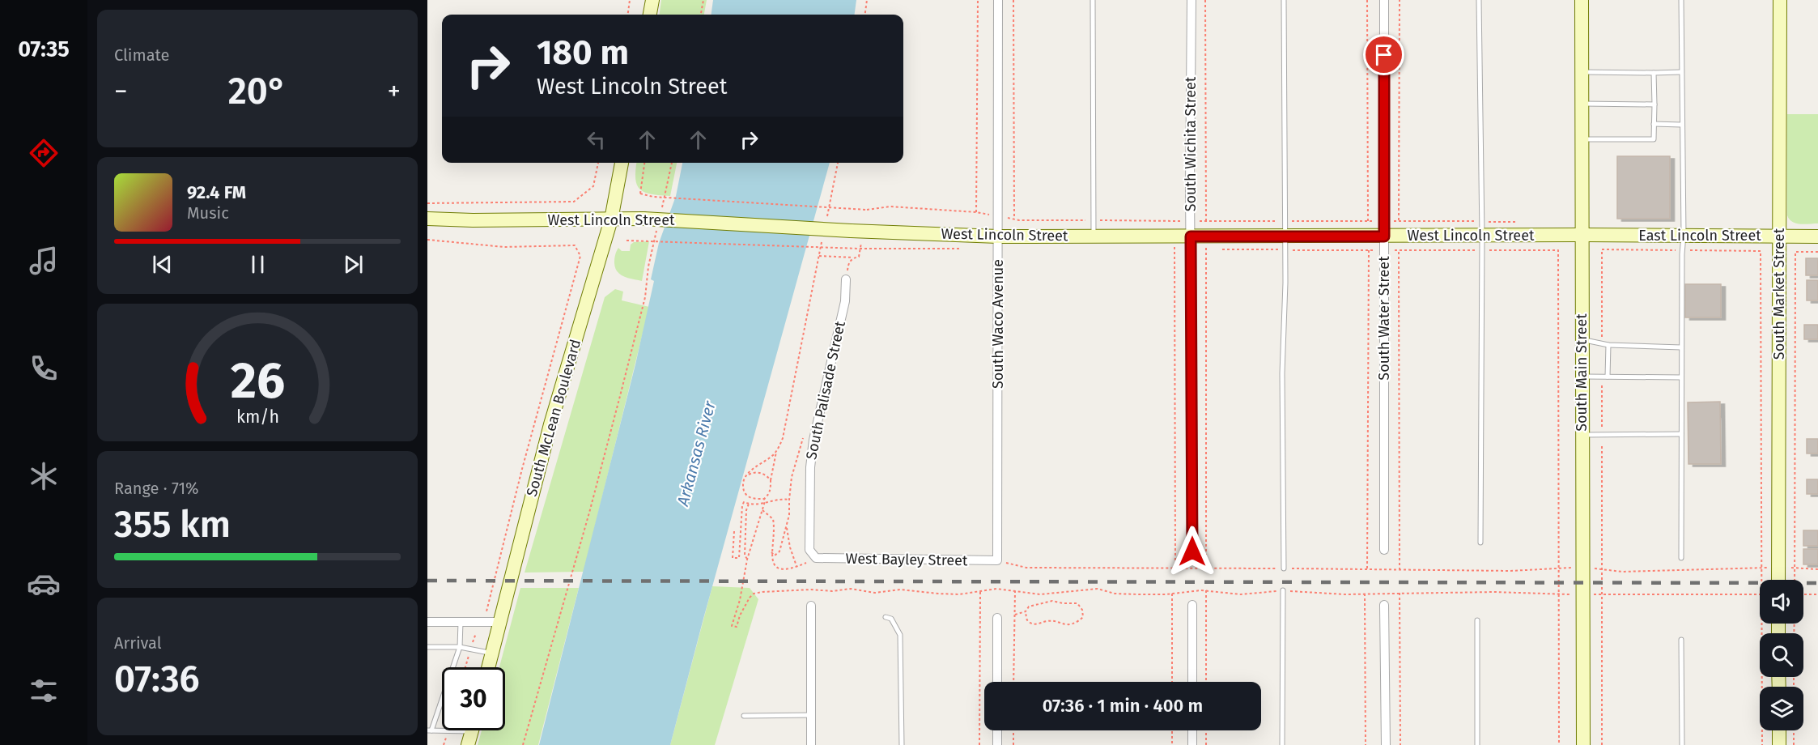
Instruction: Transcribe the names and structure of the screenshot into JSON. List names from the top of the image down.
{
  "streets": {
    "street": [
      "South Wichita Street",
      "West Lincoln Street",
      "East Lincoln Street",
      "South Market Street",
      "South Water Street",
      "South Waco Avenue",
      "South Main Street",
      "South Palisade Street",
      "South McLean Boulevard",
      "West Bayley Street"
    ]
  },
  "crossings": [
    ["South Wichita Street", "West Lincoln Street"],
    ["West Lincoln Street", "East Lincoln Street"],
    ["West Lincoln Street", "South Water Street"],
    ["West Lincoln Street", "South Waco Avenue"],
    ["West Lincoln Street", "South Main Street"],
    ["West Lincoln Street", "South McLean Boulevard"],
    ["East Lincoln Street", "South Market Street"],
    ["East Lincoln Street", "South Main Street"],
    ["South Waco Avenue", "West Bayley Street"],
    ["South Palisade Street", "West Bayley Street"]
  ],
  "water": ["Arkansas River"],
  "page": {
    "tabs": "07:35",
    "tile": [
      "Climate",
      ["Range · 71%", "355 km"],
      ["Arrival", "07:36"]
    ],
    "turn": ["180 m", "West Lincoln Street"],
    "heat": ["−", "20°", "+"],
    "song": ["92.4 FM", "Music"],
    "limit": "30",
    "trip": "07:36 · 1 min · 400 m",
    "gauge": ["26", "km/h"]
  }
}
